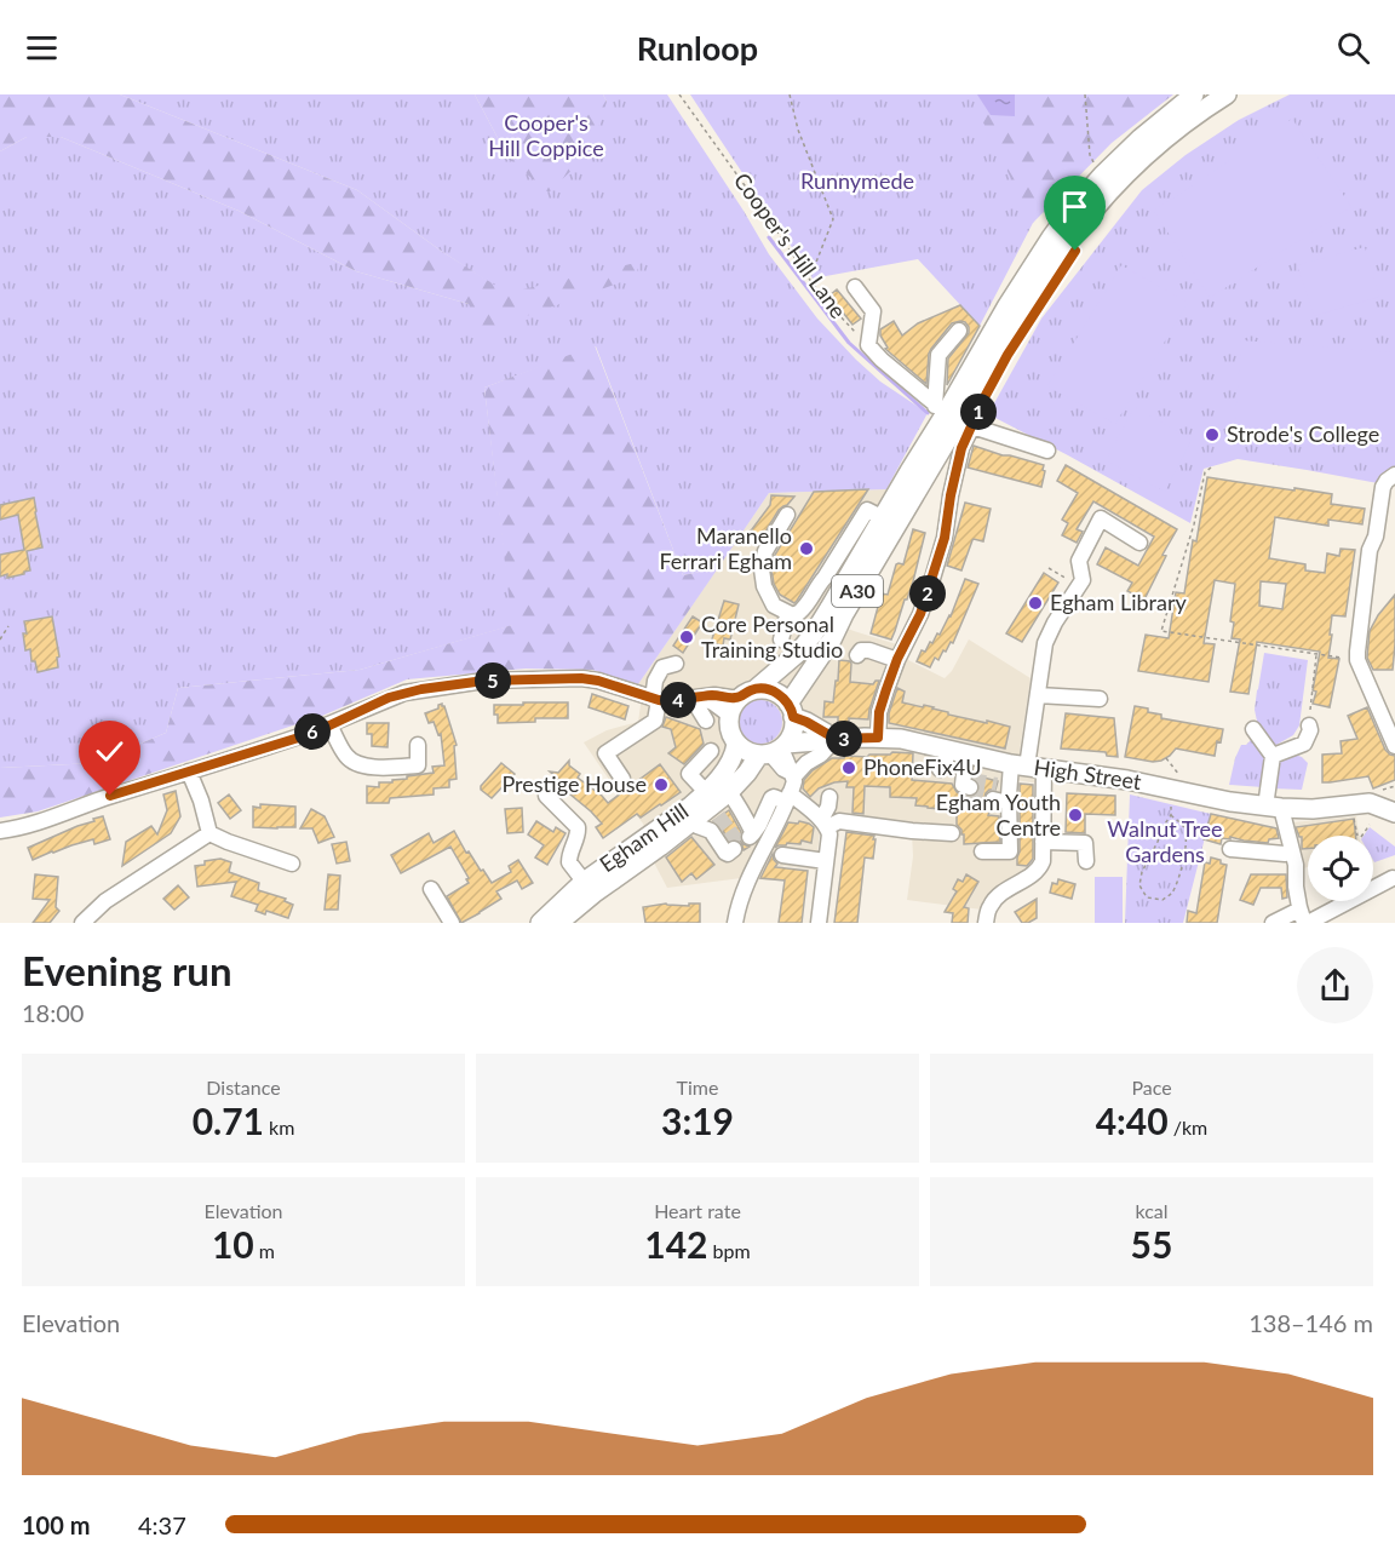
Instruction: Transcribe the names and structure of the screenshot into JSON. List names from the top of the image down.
{
  "streets": {
    "main road": ["A30", "High Street", "Egham Hill"],
    "path": ["Cooper's Hill Lane"]
  },
  "crossings": [
    ["A30", "High Street"],
    ["A30", "Egham Hill"],
    ["High Street", "Egham Hill"]
  ],
  "parks": ["Cooper's Hill Coppice", "Runnymede", "Walnut Tree Gardens"],
  "places": [
    "Strode's College",
    "Maranello Ferrari Egham",
    "Egham Library",
    "Core Personal Training Studio",
    "PhoneFix4U",
    "Prestige House",
    "Egham Youth Centre"
  ],
  "page": {
    "header": "Runloop",
    "pins": [
      "1",
      "2",
      "5",
      "4",
      "6",
      "3"
    ],
    "heading": ["Evening run", "18:00"],
    "stats": [
      ["Distance", "0.71 km"],
      ["Time", "3:19"],
      ["Pace", "4:40 /km"],
      ["Elevation", "10 m"],
      ["Heart rate", "142 bpm"],
      ["kcal", "55"]
    ],
    "chart": ["Elevation", "138–146 m"],
    "list": [
      {
        "name": "100 m",
        "note": "4:37"
      }
    ]
  }
}
